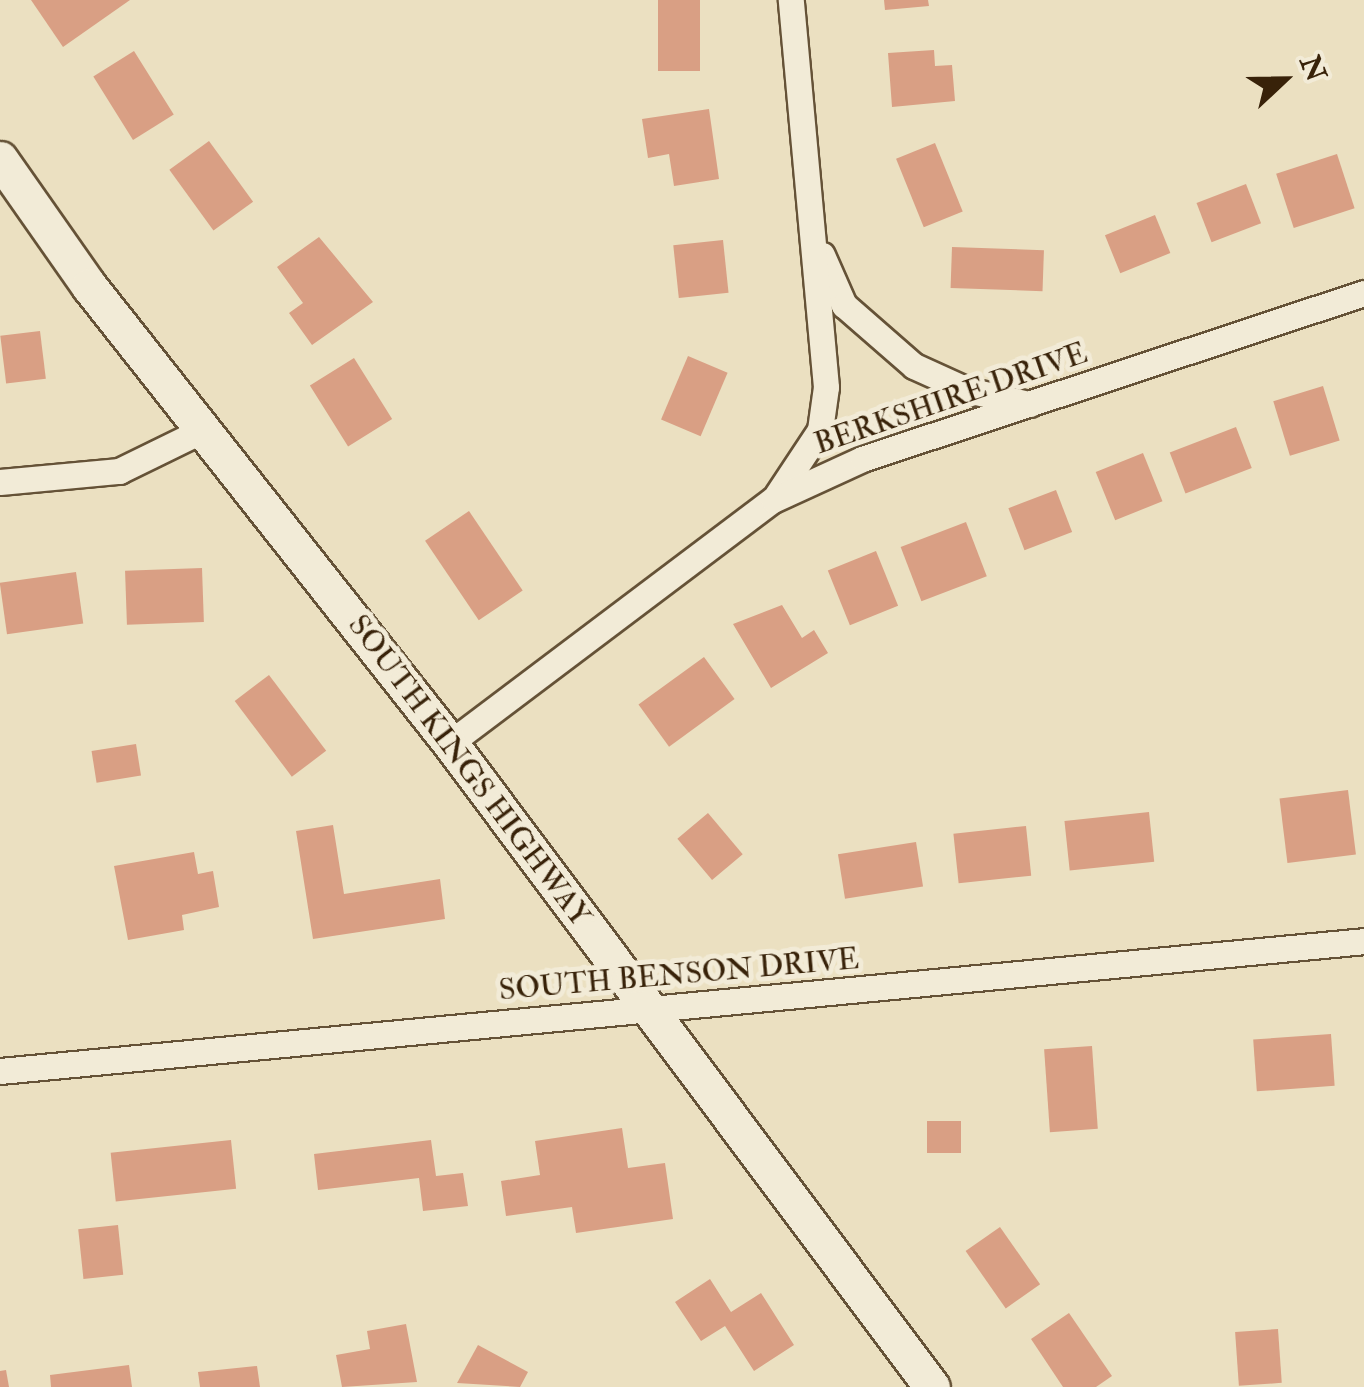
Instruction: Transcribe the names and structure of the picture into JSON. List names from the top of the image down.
{
  "streets": {
    "main road": ["SOUTH KINGS HIGHWAY"],
    "street": ["BERKSHIRE DRIVE", "SOUTH BENSON DRIVE"]
  },
  "crossings": [
    ["BERKSHIRE DRIVE", "SOUTH KINGS HIGHWAY"],
    ["SOUTH KINGS HIGHWAY", "SOUTH BENSON DRIVE"]
  ],
  "north": "right"
}
